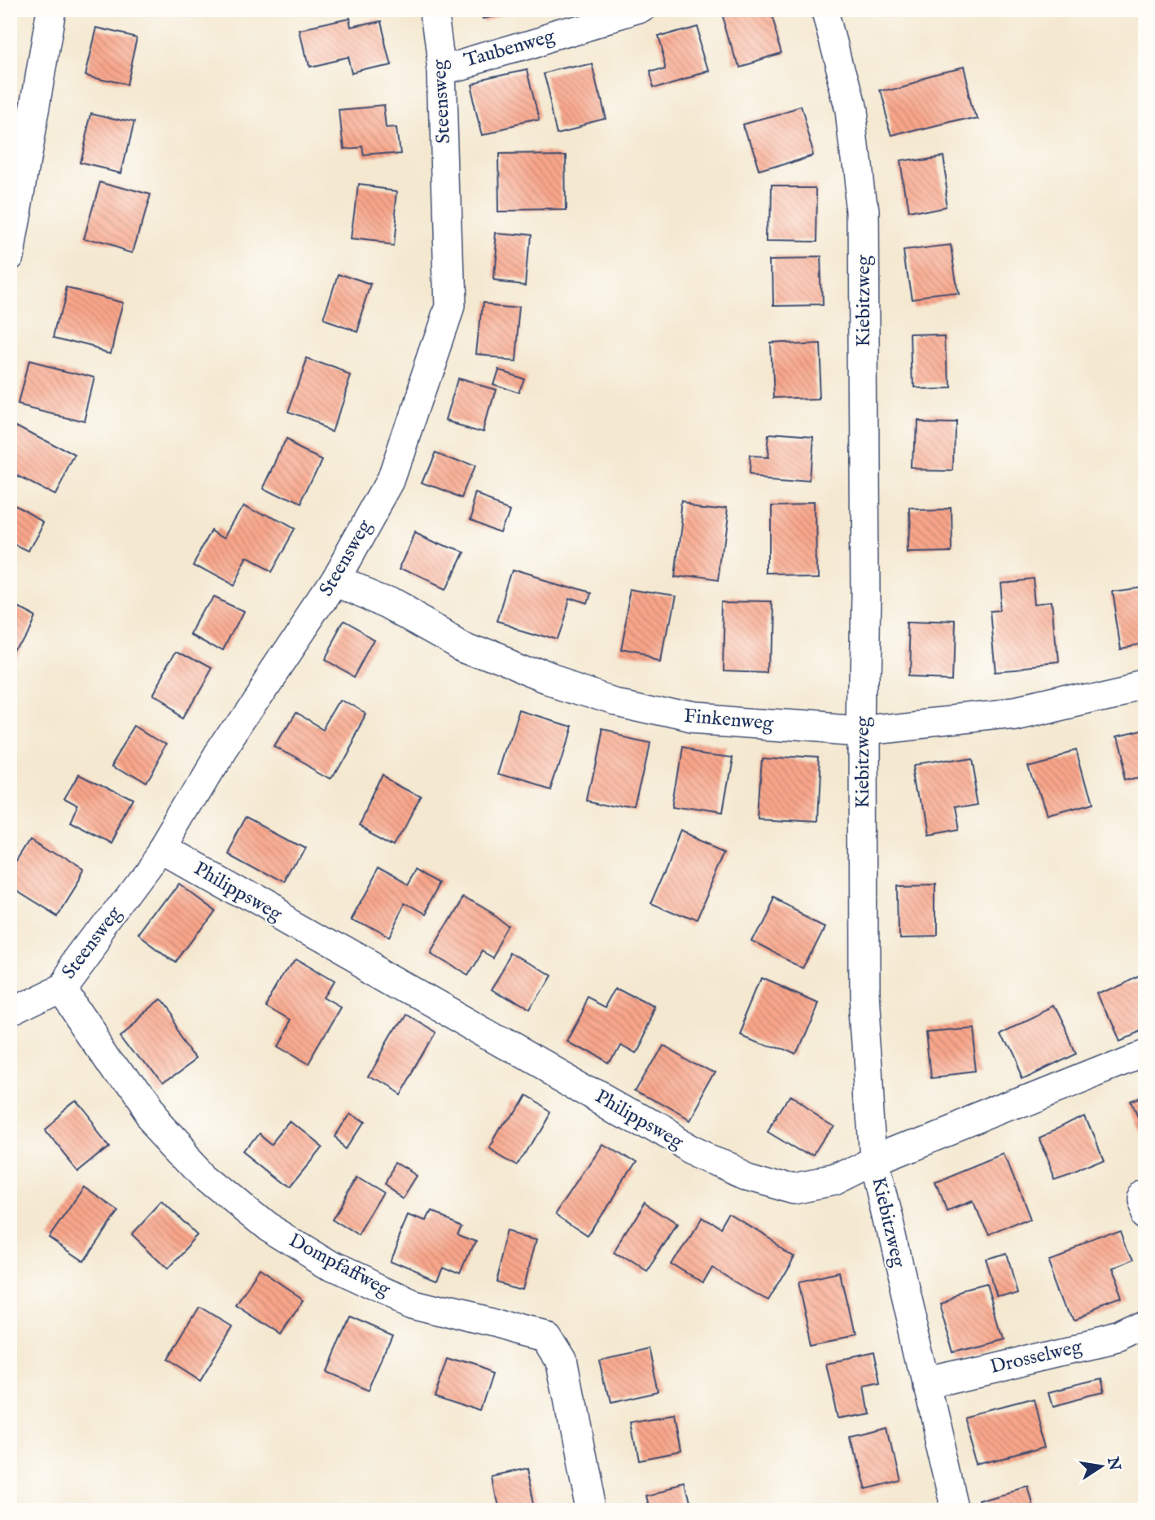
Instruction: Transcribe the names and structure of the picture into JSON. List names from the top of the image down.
{
  "streets": {
    "street": [
      "Taubenweg",
      "Steensweg",
      "Kiebitzweg",
      "Finkenweg",
      "Philippsweg",
      "Dompfaffweg",
      "Drosselweg"
    ]
  },
  "crossings": [
    ["Taubenweg", "Steensweg"],
    ["Steensweg", "Finkenweg"],
    ["Steensweg", "Philippsweg"],
    ["Steensweg", "Dompfaffweg"],
    ["Kiebitzweg", "Finkenweg"],
    ["Kiebitzweg", "Philippsweg"],
    ["Kiebitzweg", "Drosselweg"]
  ],
  "north": "right"
}
